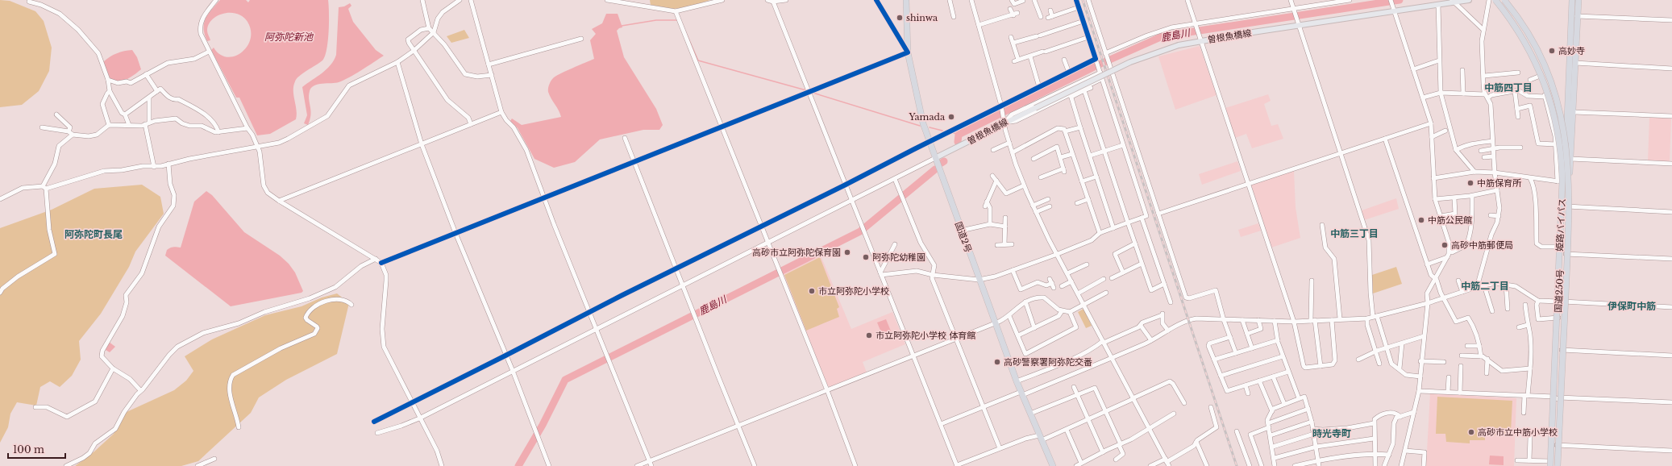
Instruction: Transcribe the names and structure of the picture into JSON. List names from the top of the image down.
{
  "streets": {
    "highway": ["姫路バイパス", "国道2号", "国道250号"],
    "main road": ["曽根魚橋線"]
  },
  "crossings": [
    ["曽根魚橋線", "国道2号"],
    ["姫路バイパス", "国道250号"]
  ],
  "districts": [
    "中筋四丁目",
    "中筋三丁目",
    "阿弥陀町長尾",
    "中筋二丁目",
    "伊保町中筋",
    "時光寺町"
  ],
  "water": ["鹿島川", "阿弥陀新池"],
  "places": [
    "shinwa",
    "高妙寺",
    "Yamada",
    "中筋保育所",
    "中筋公民館",
    "高砂中筋郵便局",
    "高砂市立阿弥陀保育園",
    "阿弥陀幼稚園",
    "市立阿弥陀小学校",
    "市立阿弥陀小学校 体育館",
    "高砂警察署阿弥陀交番",
    "高砂市立中筋小学校"
  ],
  "scale_bar": "100 m"
}
